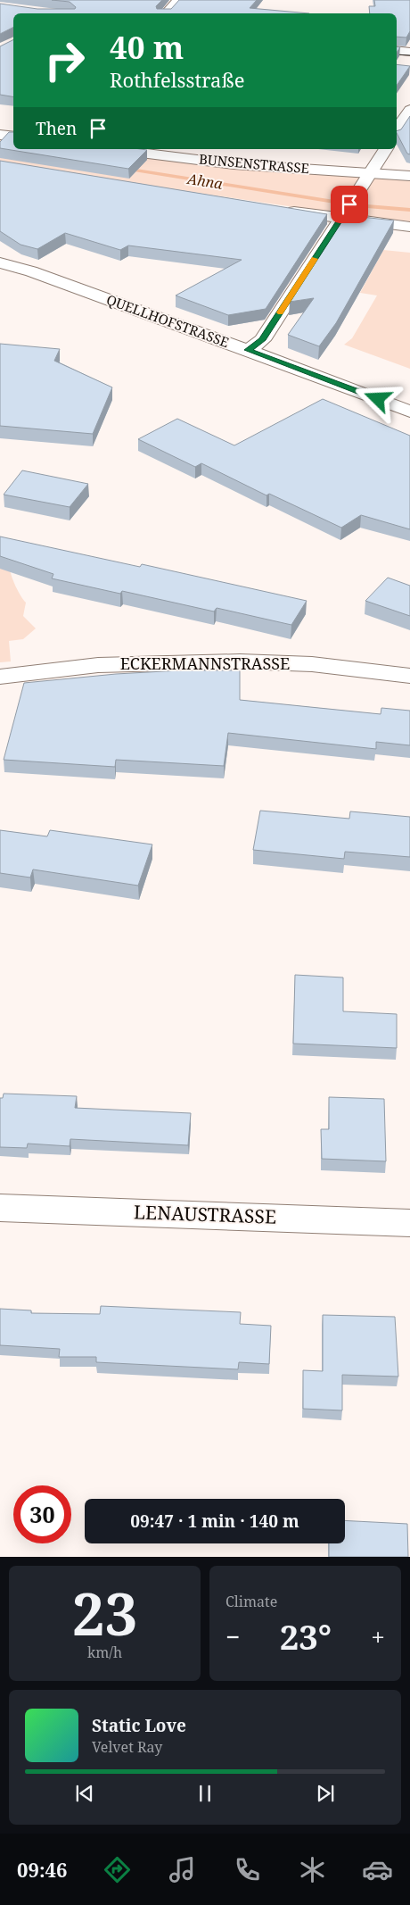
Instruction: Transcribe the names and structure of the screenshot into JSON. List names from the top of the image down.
{
  "streets": {
    "street": [
      "BUNSENSTRASSE",
      "QUELLHOFSTRASSE",
      "ECKERMANNSTRASSE",
      "LENAUSTRASSE"
    ]
  },
  "water": ["Ahna"],
  "page": {
    "turn": ["40 m", "Rothfelsstraße"],
    "then": "Then",
    "limit": "30",
    "trip": "09:47 · 1 min · 140 m",
    "tile": [
      ["23", "km/h"],
      "Climate"
    ],
    "heat": ["−", "23°", "+"],
    "song": ["Static Love", "Velvet Ray"],
    "tabs": "09:46"
  }
}
